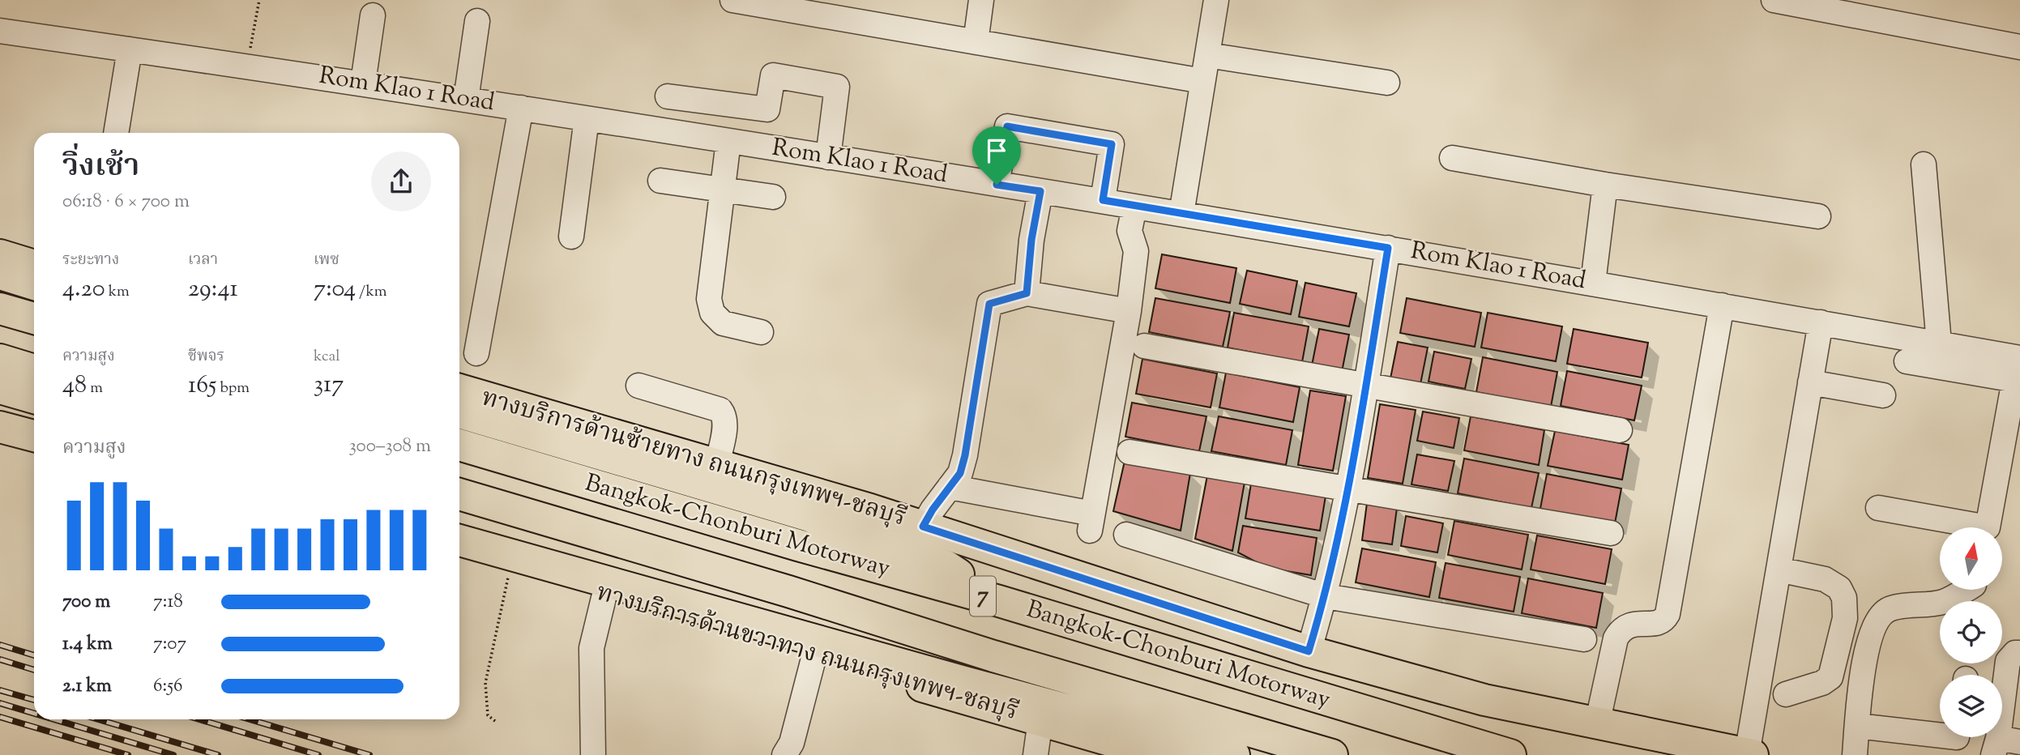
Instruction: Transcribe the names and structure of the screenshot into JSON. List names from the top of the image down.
{
  "streets": {
    "main road": [
      "ทางบริการด้านซ้ายทาง ถนนกรุงเทพฯ-ชลบุรี",
      "Bangkok-Chonburi Motorway",
      "7",
      "ทางบริการด้านขวาทาง ถนนกรุงเทพฯ-ชลบุรี"
    ],
    "street": ["Rom Klao 1 Road"]
  },
  "north": "top",
  "page": {
    "heading": ["วิ่งเช้า", "06:18 · 6 × 700 m"],
    "stats": [
      ["ระยะทาง", "4.20 km"],
      ["เวลา", "29:41"],
      ["เพซ", "7:04 /km"],
      ["ความสูง", "48 m"],
      ["ชีพจร", "165 bpm"],
      ["kcal", "317"]
    ],
    "chart": ["ความสูง", "300–308 m"],
    "list": [
      {
        "name": "700 m",
        "note": "7:18"
      },
      {
        "name": "1.4 km",
        "note": "7:07"
      },
      {
        "name": "2.1 km",
        "note": "6:56"
      }
    ]
  }
}
